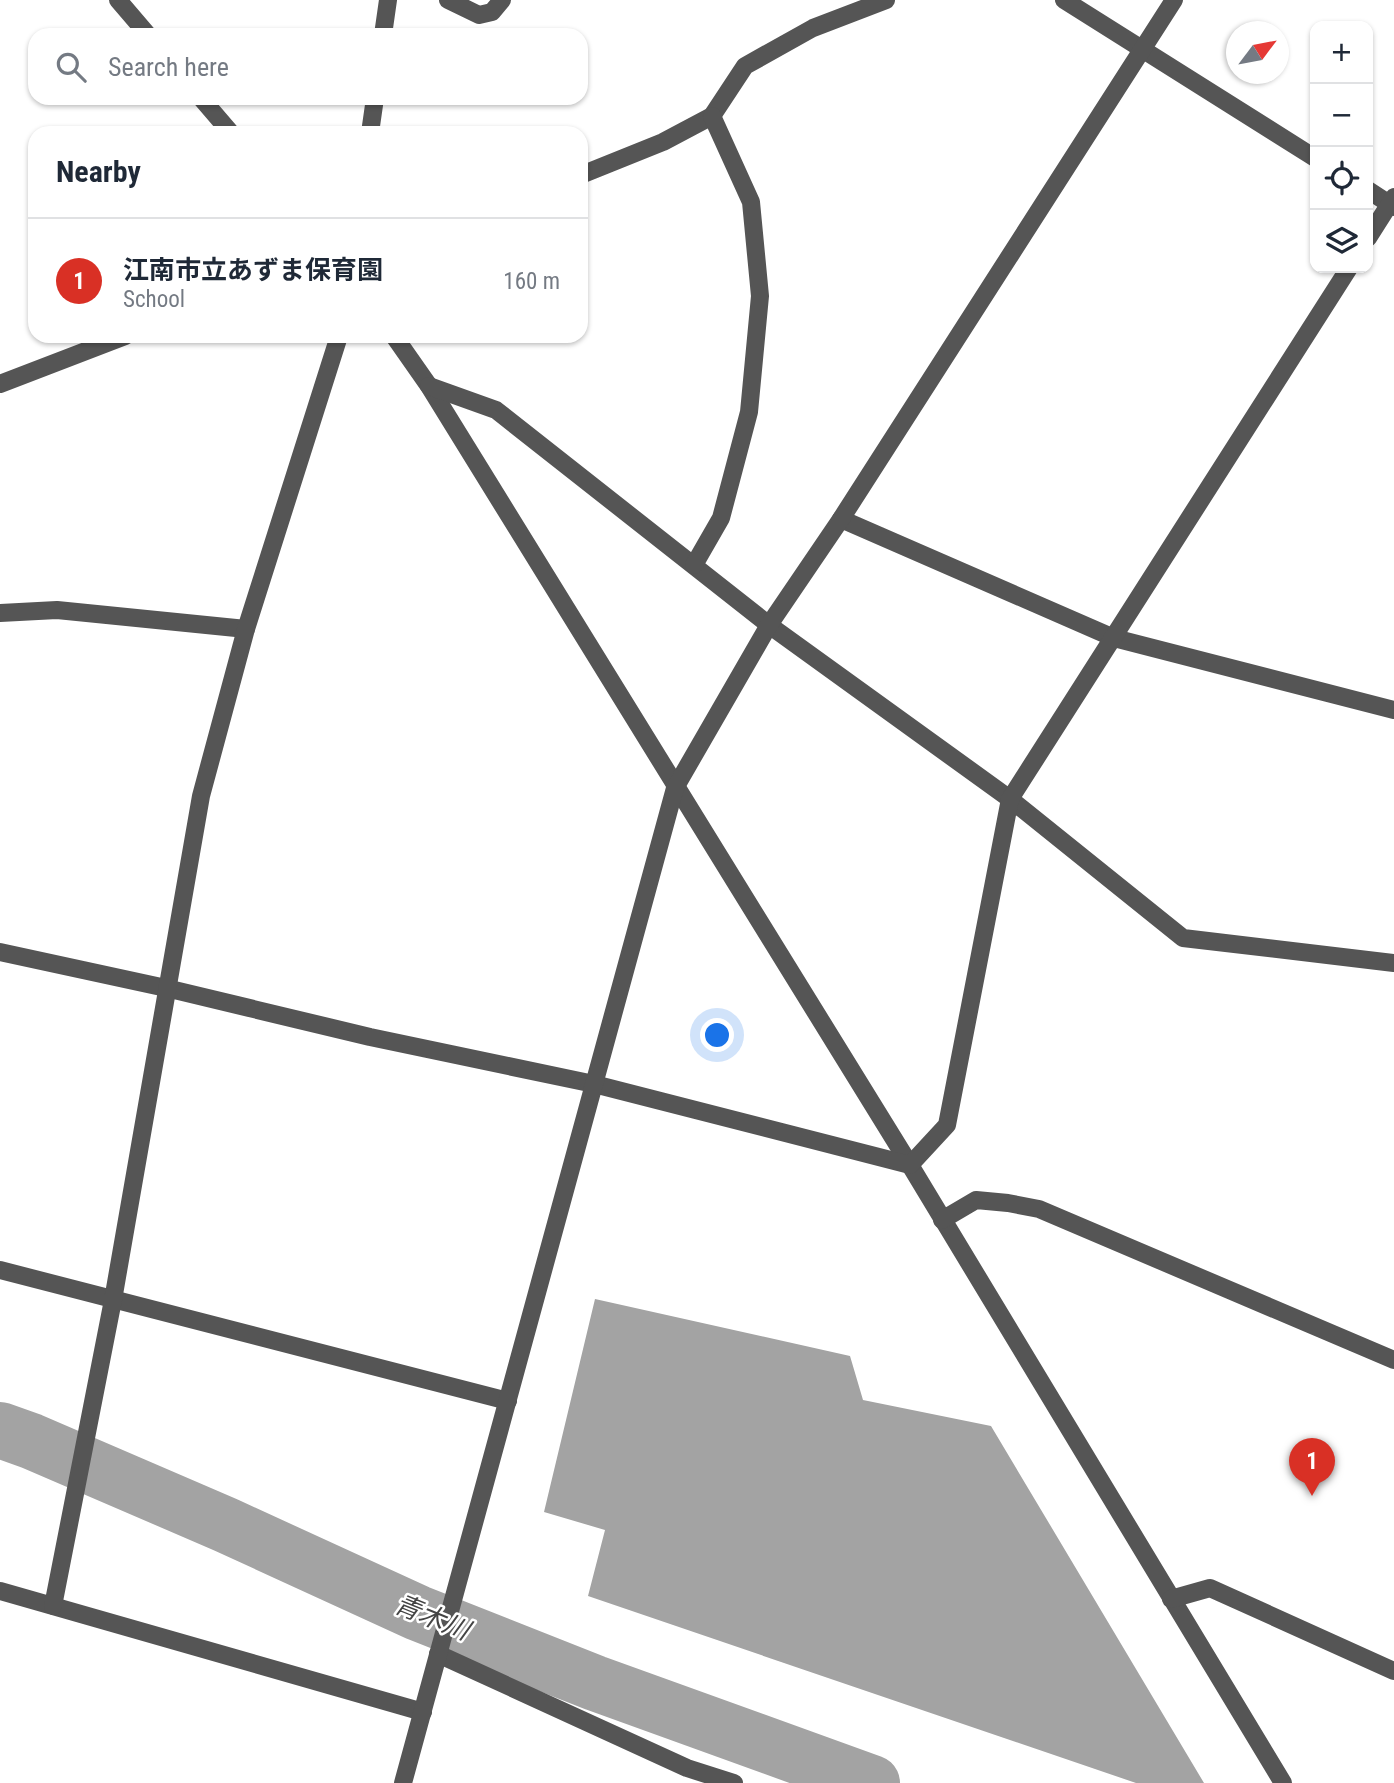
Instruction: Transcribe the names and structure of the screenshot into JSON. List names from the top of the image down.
{
  "water": ["青木川"],
  "north": "top right",
  "page": {
    "map_buttons": ["+", "−"],
    "search": "Search here",
    "heading": "Nearby",
    "list": [
      {
        "mark": "1",
        "name": "江南市立あずま保育園",
        "note": "School",
        "value": "160 m"
      }
    ],
    "pins": "1"
  }
}
